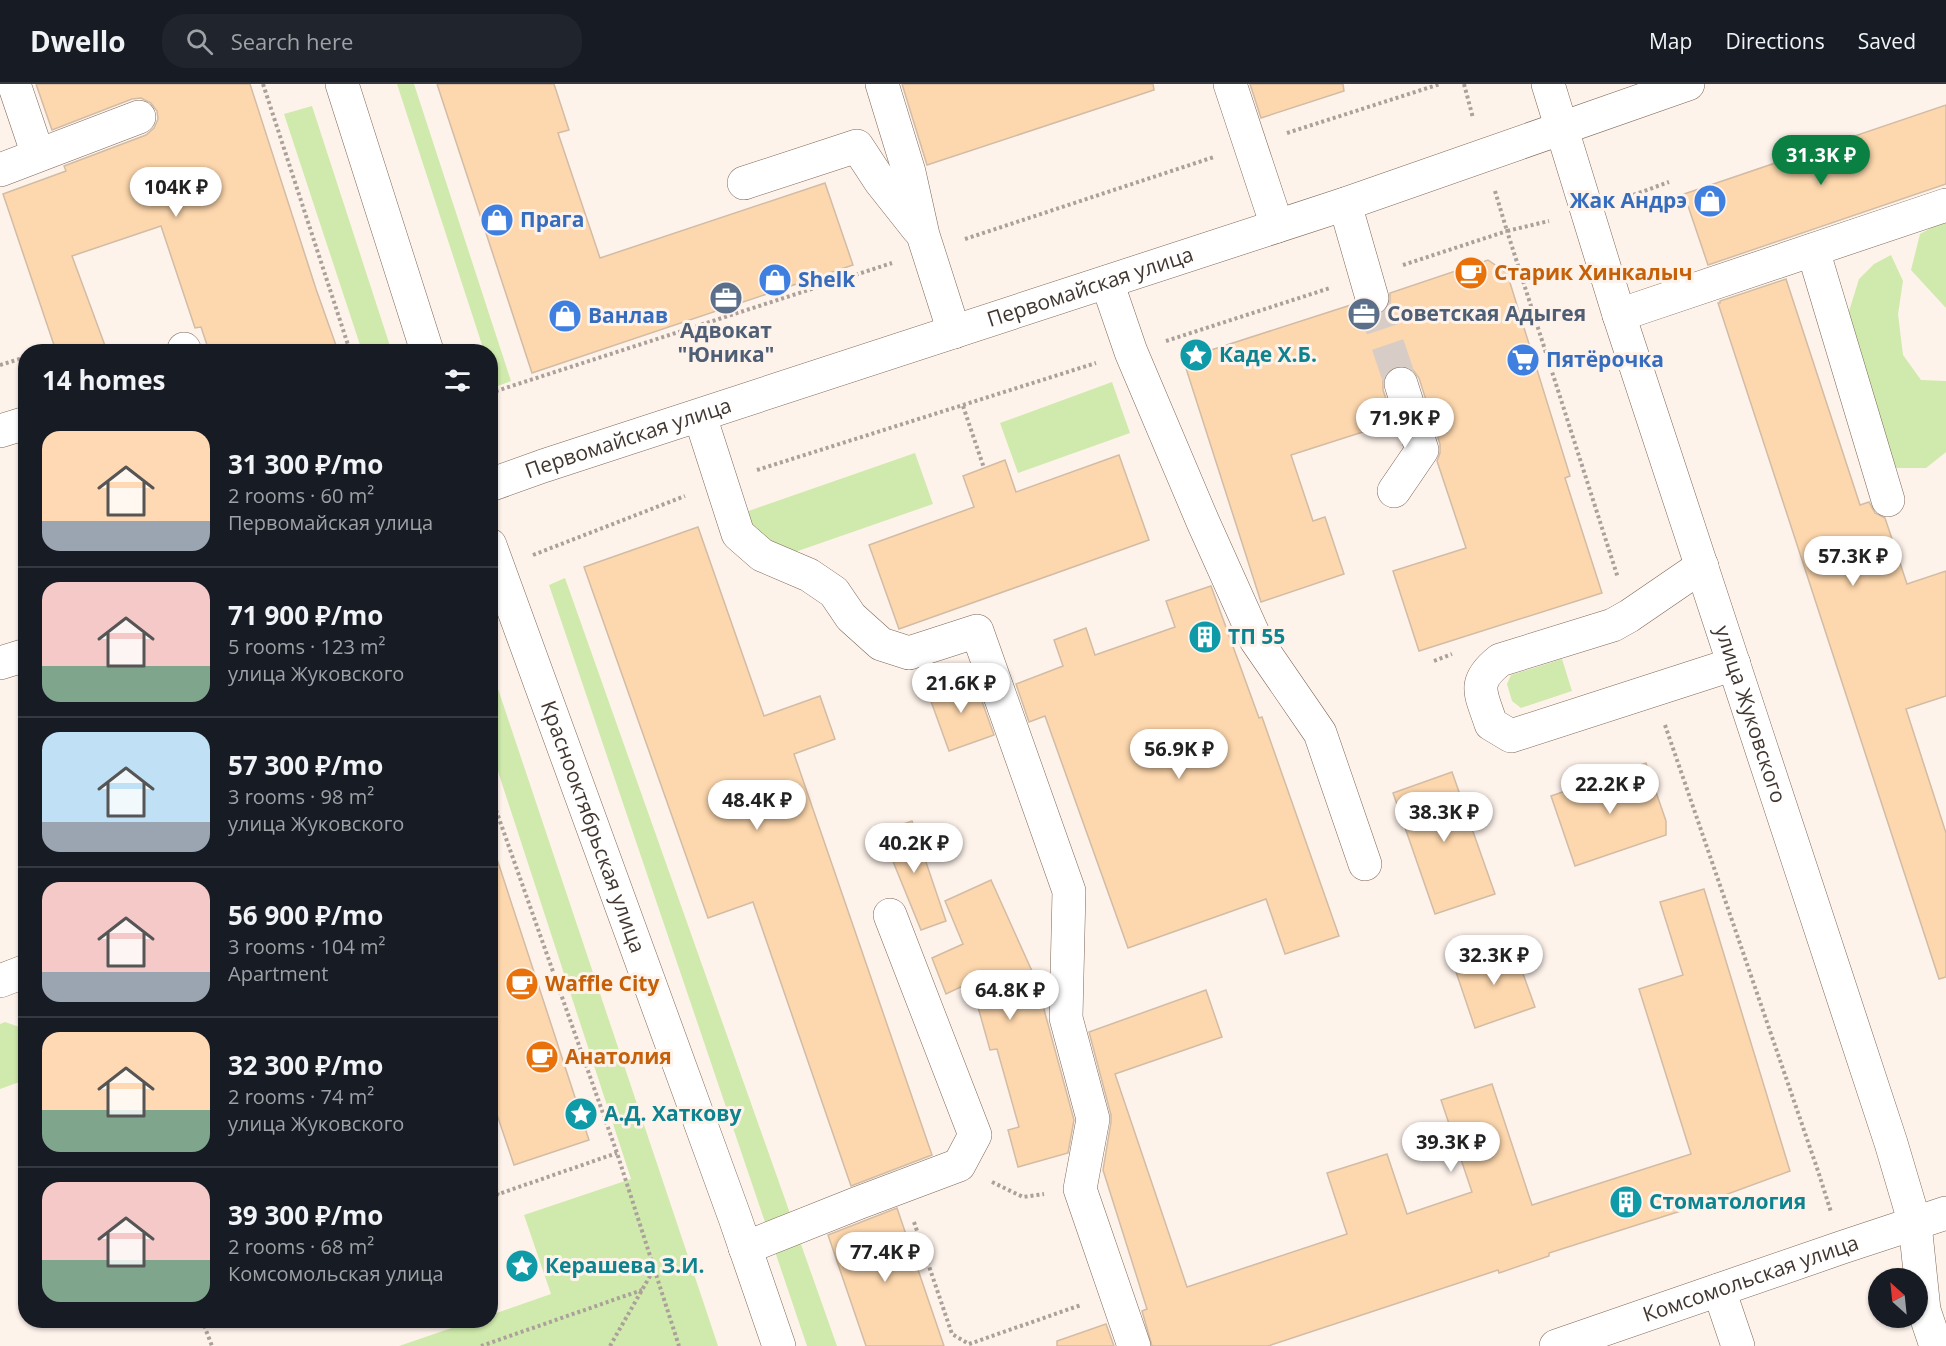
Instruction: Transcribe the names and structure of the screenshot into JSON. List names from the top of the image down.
{
  "streets": {
    "street": [
      "Первомайская улица",
      "улица Жуковского",
      "Краснооктябрьская улица",
      "Комсомольская улица"
    ]
  },
  "crossings": [
    ["Первомайская улица", "улица Жуковского"],
    ["улица Жуковского", "Комсомольская улица"]
  ],
  "places": {
    "shop": [
      "Жак Андрэ",
      "Прага",
      "Shelk",
      "Ванлав"
    ],
    "cafe": ["Старик Хинкалыч", "Waffle City", "Анатолия"],
    "office": ["Адвокат \"Юника\"", "Советская Адыгея"],
    "place": ["Каде Х.Б.", "А.Д. Хаткову", "Керашева З.И."],
    "supermarket": ["Пятёрочка"],
    "building": ["ТП 55", "Стоматология"]
  },
  "north": "top left",
  "page": {
    "header": "Dwello",
    "search": "Search here",
    "nav": ["Map", "Directions", "Saved"],
    "price": [
      "31.3K ₽",
      "104K ₽",
      "71.9K ₽",
      "57.3K ₽",
      "21.6K ₽",
      "56.9K ₽",
      "22.2K ₽",
      "48.4K ₽",
      "38.3K ₽",
      "40.2K ₽",
      "32.3K ₽",
      "64.8K ₽",
      "39.3K ₽",
      "77.4K ₽"
    ],
    "heading": "14 homes",
    "list": [
      {
        "name": "31 300 ₽/mo",
        "note": "2 rooms · 60 m² · Первомайская улица"
      },
      {
        "name": "71 900 ₽/mo",
        "note": "5 rooms · 123 m² · улица Жуковского"
      },
      {
        "name": "57 300 ₽/mo",
        "note": "3 rooms · 98 m² · улица Жуковского"
      },
      {
        "name": "56 900 ₽/mo",
        "note": "3 rooms · 104 m² · Apartment"
      },
      {
        "name": "32 300 ₽/mo",
        "note": "2 rooms · 74 m² · улица Жуковского"
      },
      {
        "name": "39 300 ₽/mo",
        "note": "2 rooms · 68 m² · Комсомольская улица"
      }
    ]
  }
}
